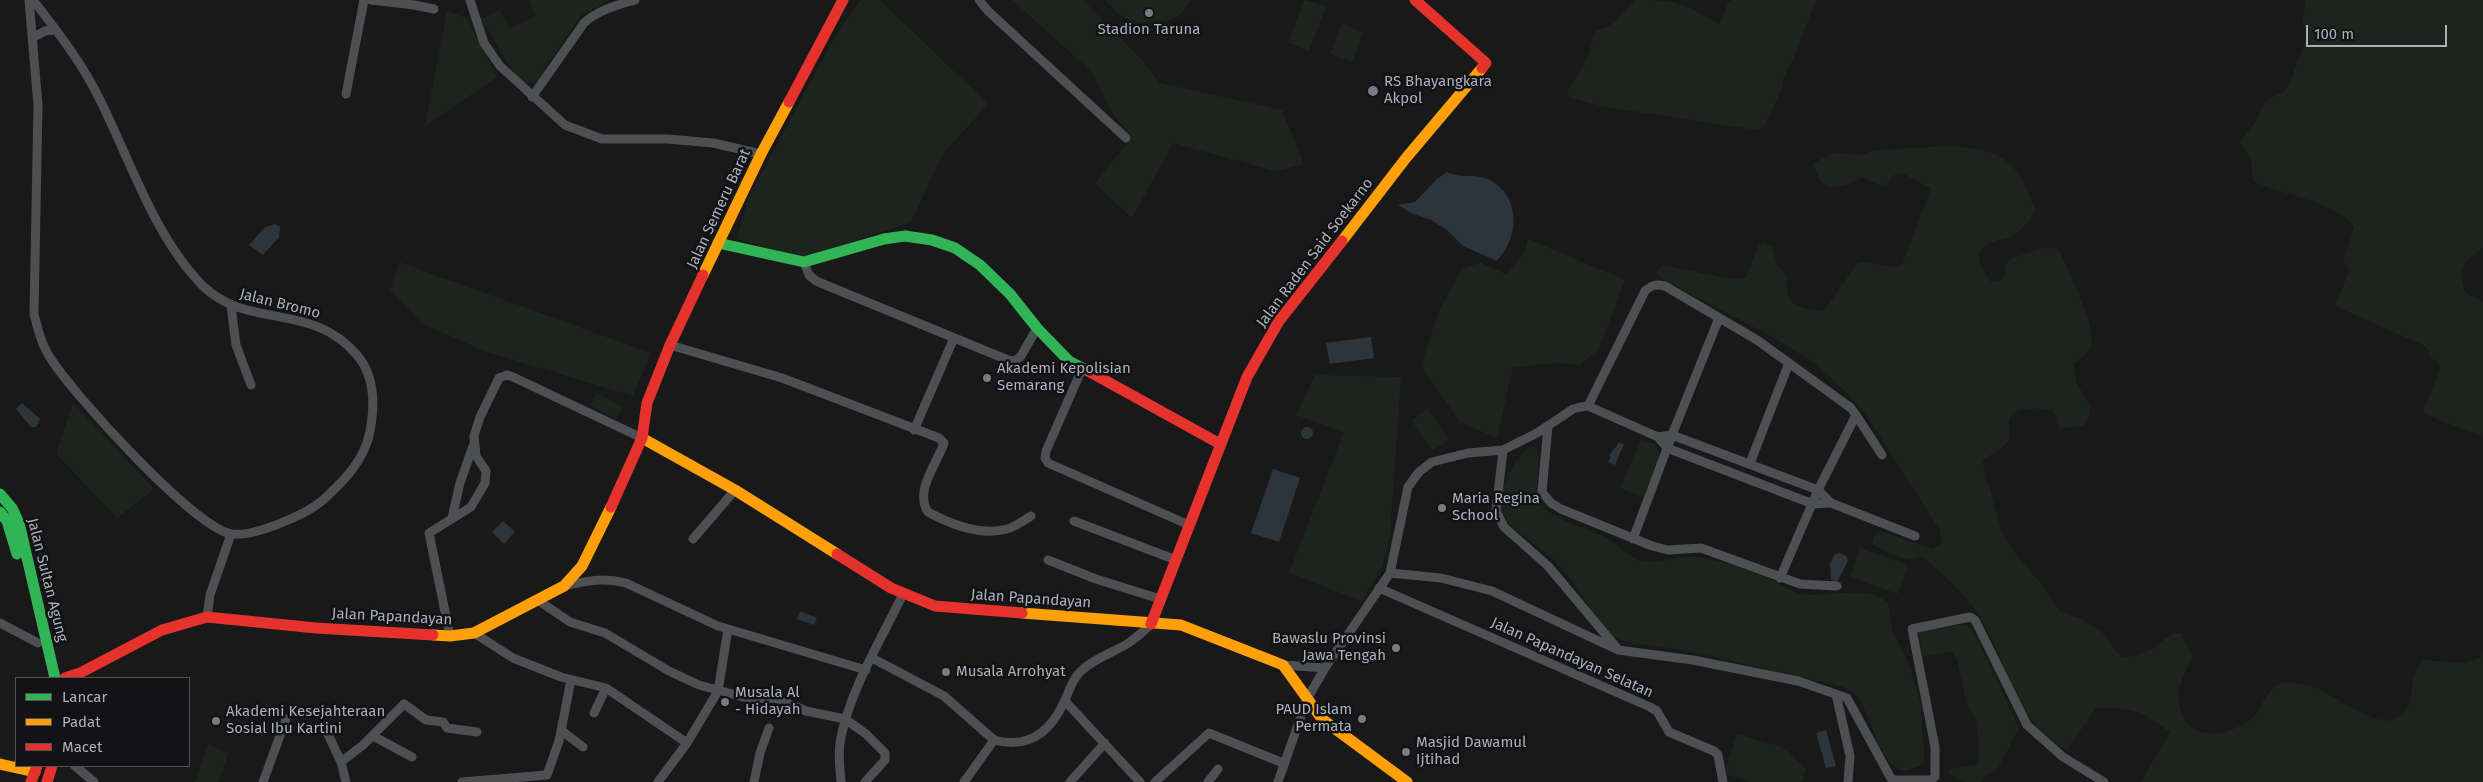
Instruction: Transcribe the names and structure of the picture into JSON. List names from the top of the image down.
{
  "streets": {
    "main road": [
      "Jalan Semeru Barat",
      "Jalan Raden Said Soekarno",
      "Jalan Sultan Agung",
      "Jalan Papandayan"
    ],
    "street": ["Jalan Bromo", "Jalan Papandayan Selatan"]
  },
  "crossings": [
    ["Jalan Semeru Barat", "Jalan Papandayan"],
    ["Jalan Raden Said Soekarno", "Jalan Papandayan"]
  ],
  "places": [
    "Stadion Taruna",
    "RS Bhayangkara Akpol",
    "Akademi Kepolisian Semarang",
    "Maria Regina School",
    "Bawaslu Provinsi Jawa Tengah",
    "Musala Arrohyat",
    "Musala Al - Hidayah",
    "PAUD Islam Permata",
    "Akademi Kesejahteraan Sosial Ibu Kartini",
    "Masjid Dawamul Ijtihad"
  ],
  "legend": ["Lancar", "Padat", "Macet"],
  "scale_bar": "100 m"
}
